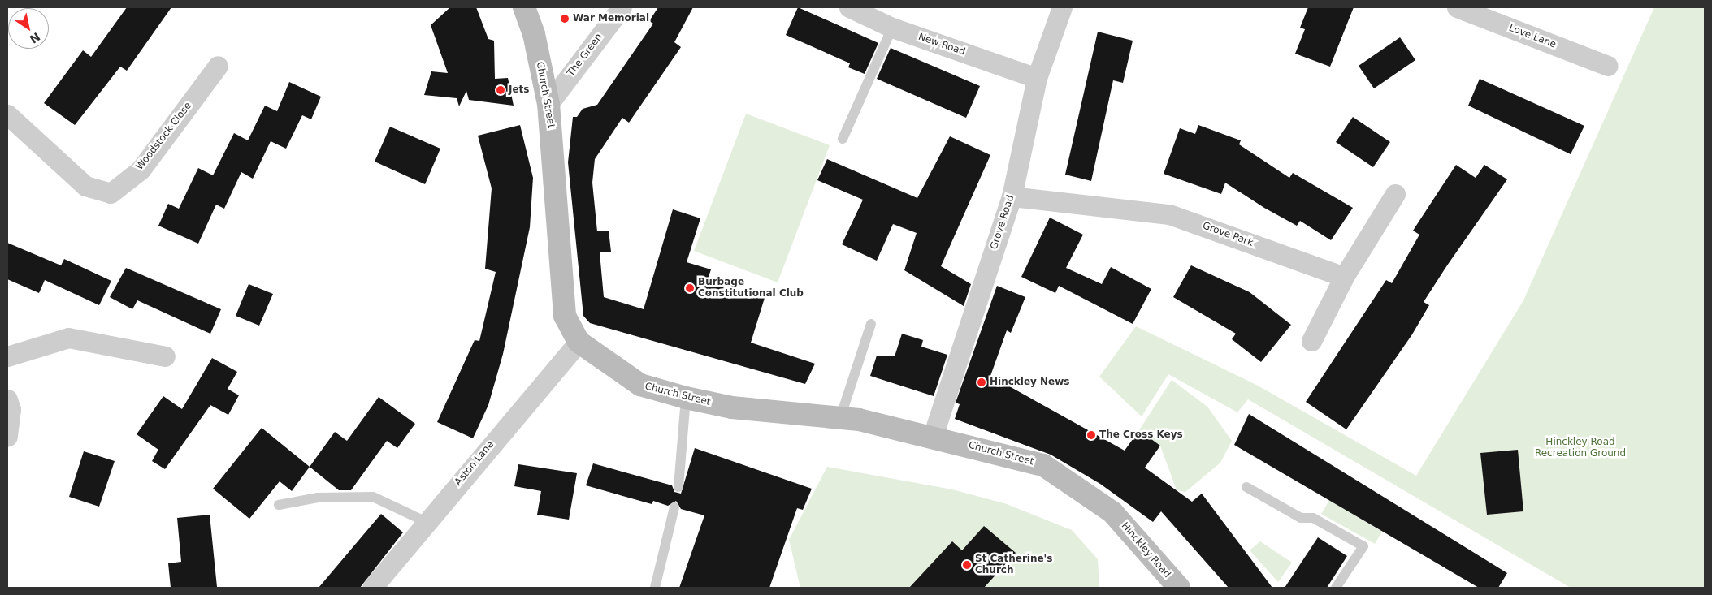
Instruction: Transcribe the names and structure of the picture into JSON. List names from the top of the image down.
{
  "streets": {
    "main road": ["Church Street", "Hinckley Road"],
    "street": [
      "Love Lane",
      "New Road",
      "The Green",
      "Woodstock Close",
      "Grove Road",
      "Grove Park",
      "Aston Lane"
    ]
  },
  "crossings": [
    ["New Road", "Grove Road"],
    ["The Green", "Church Street"],
    ["Church Street", "Grove Road"],
    ["Church Street", "Aston Lane"],
    ["Church Street", "Hinckley Road"],
    ["Grove Road", "Grove Park"]
  ],
  "parks": ["Hinckley Road Recreation Ground"],
  "places": [
    "War Memorial",
    "Jets",
    "Burbage Constitutional Club",
    "Hinckley News",
    "The Cross Keys",
    "St Catherine's Church"
  ],
  "north": "bottom right"
}
